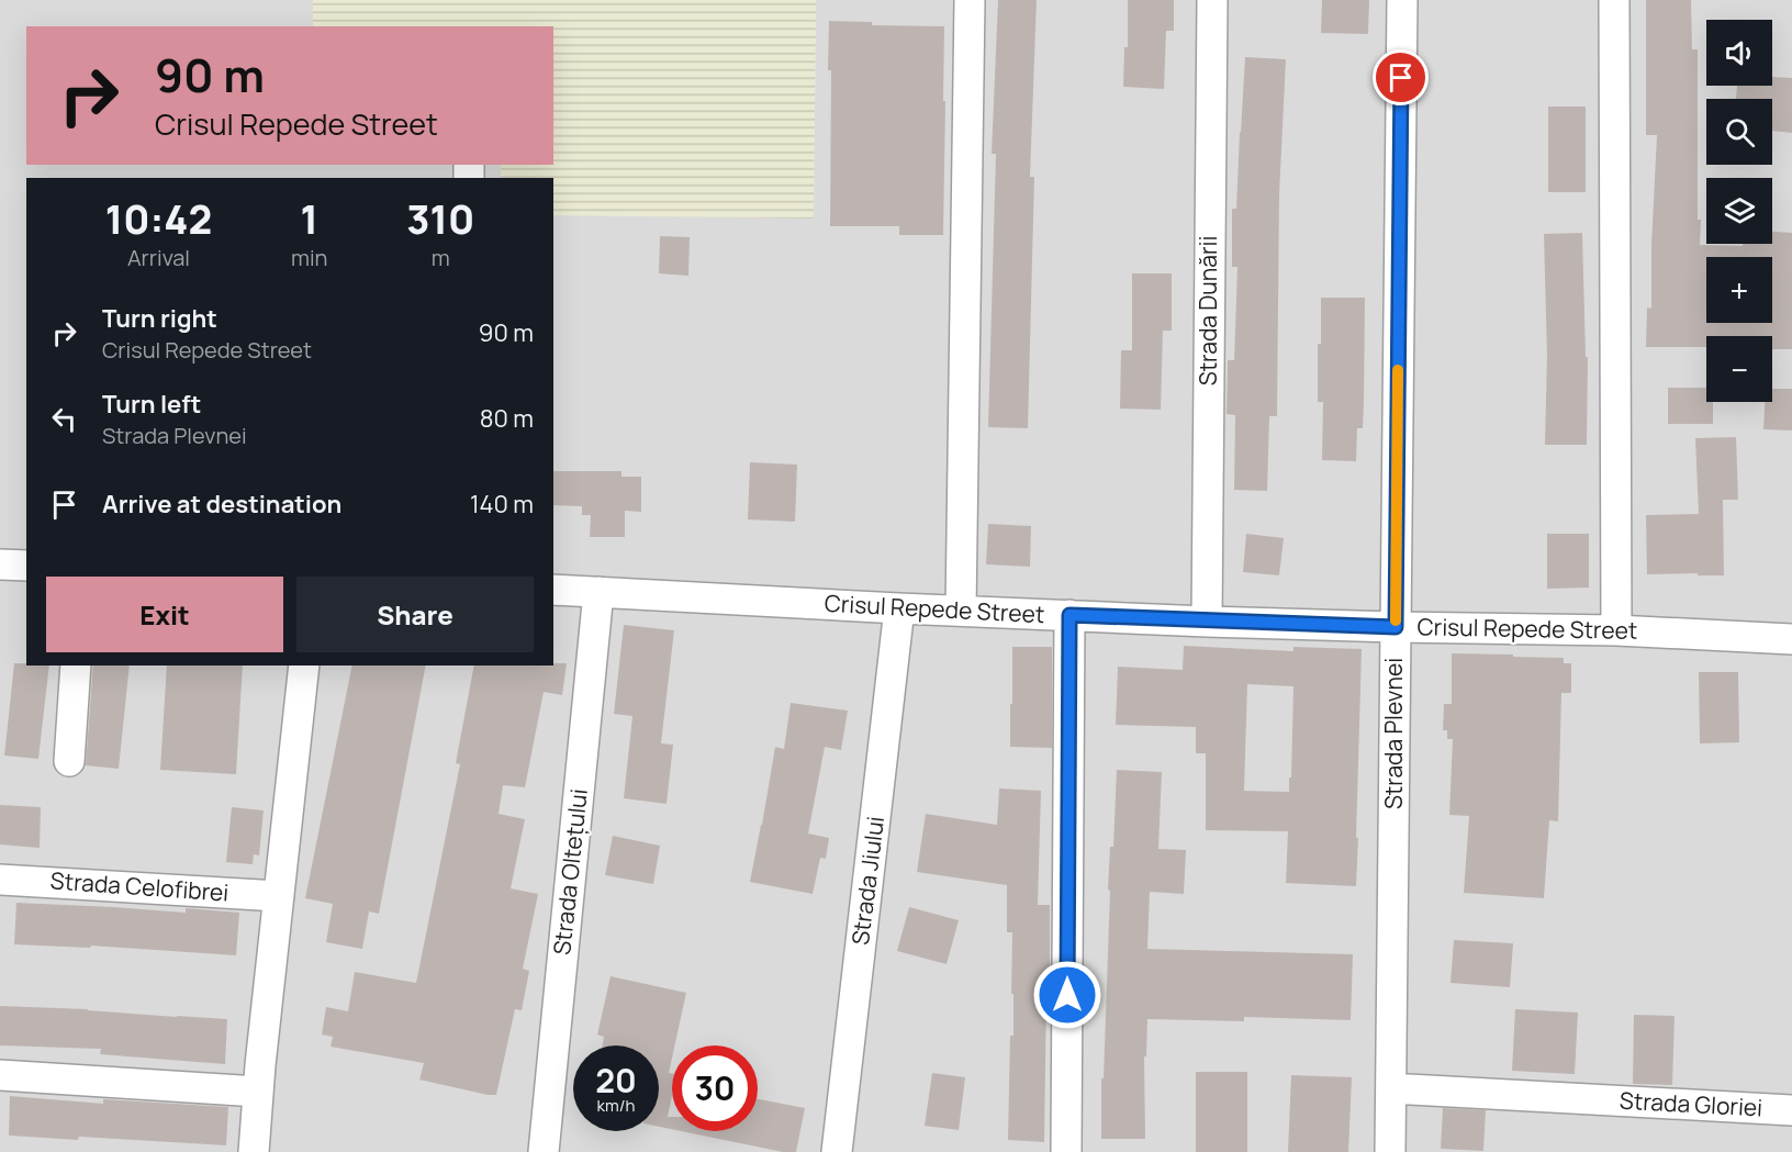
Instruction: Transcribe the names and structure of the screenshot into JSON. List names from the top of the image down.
{
  "streets": {
    "street": [
      "Strada Dunării",
      "Crisul Repede Street",
      "Strada Plevnei",
      "Strada Oltețului",
      "Strada Jiului",
      "Strada Celofibrei",
      "Strada Gloriei"
    ]
  },
  "crossings": [
    ["Strada Dunării", "Crisul Repede Street"],
    ["Crisul Repede Street", "Strada Plevnei"],
    ["Crisul Repede Street", "Strada Oltețului"],
    ["Crisul Repede Street", "Strada Jiului"],
    ["Strada Plevnei", "Strada Gloriei"]
  ],
  "page": {
    "map_buttons": ["+", "−"],
    "turn": ["90 m", "Crisul Repede Street"],
    "eta": [
      "10:42",
      "Arrival",
      "1",
      "min",
      "310",
      "m"
    ],
    "list": [
      {
        "name": "Turn right",
        "note": "Crisul Repede Street",
        "value": "90 m"
      },
      {
        "name": "Turn left",
        "note": "Strada Plevnei",
        "value": "80 m"
      },
      {
        "name": "Arrive at destination",
        "value": "140 m"
      }
    ],
    "buttons": ["Exit", "Share"],
    "speed": "20 km/h",
    "limit": "30"
  }
}
